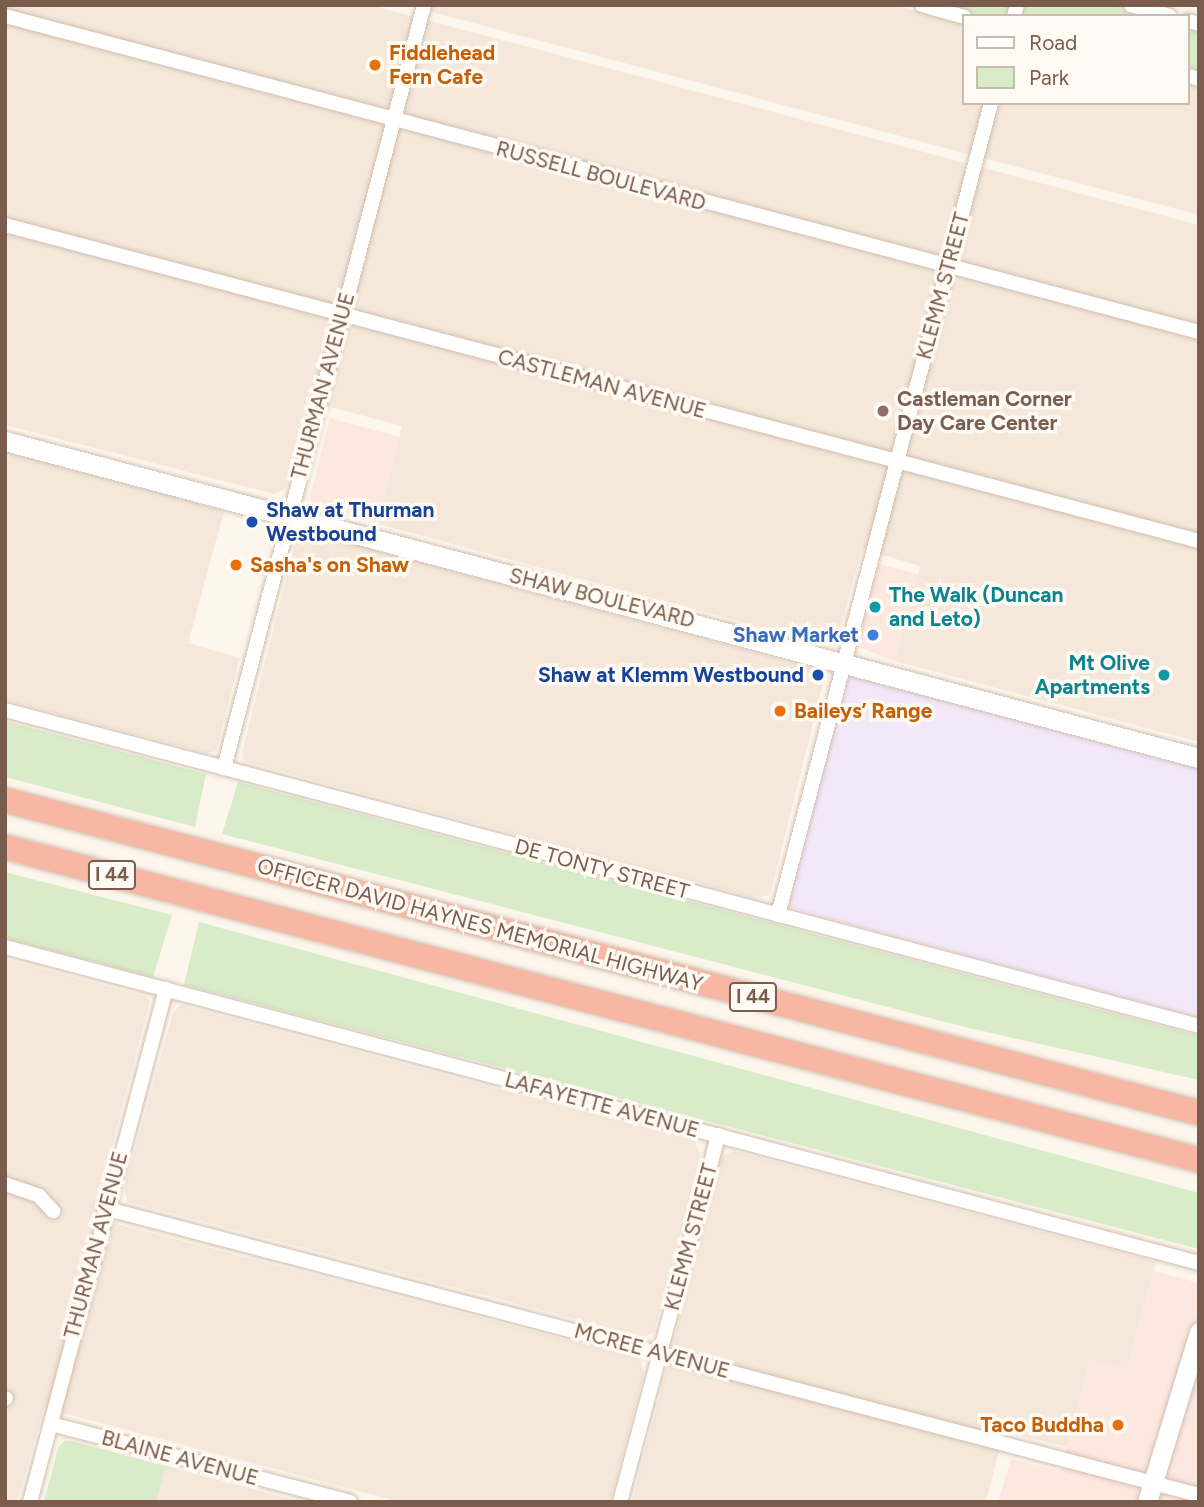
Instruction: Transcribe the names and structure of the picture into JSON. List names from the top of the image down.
{
  "streets": {
    "highway": ["I 44", "OFFICER DAVID HAYNES MEMORIAL HIGHWAY"],
    "street": [
      "RUSSELL BOULEVARD",
      "KLEMM STREET",
      "CASTLEMAN AVENUE",
      "THURMAN AVENUE",
      "SHAW BOULEVARD",
      "DE TONTY STREET",
      "LAFAYETTE AVENUE",
      "MCREE AVENUE",
      "BLAINE AVENUE"
    ]
  },
  "crossings": [
    ["RUSSELL BOULEVARD", "KLEMM STREET"],
    ["RUSSELL BOULEVARD", "THURMAN AVENUE"],
    ["KLEMM STREET", "CASTLEMAN AVENUE"],
    ["KLEMM STREET", "SHAW BOULEVARD"],
    ["KLEMM STREET", "DE TONTY STREET"],
    ["KLEMM STREET", "LAFAYETTE AVENUE"],
    ["KLEMM STREET", "MCREE AVENUE"],
    ["CASTLEMAN AVENUE", "THURMAN AVENUE"],
    ["THURMAN AVENUE", "SHAW BOULEVARD"],
    ["THURMAN AVENUE", "DE TONTY STREET"],
    ["THURMAN AVENUE", "LAFAYETTE AVENUE"],
    ["THURMAN AVENUE", "MCREE AVENUE"],
    ["THURMAN AVENUE", "BLAINE AVENUE"]
  ],
  "places": [
    "Fiddlehead Fern Cafe",
    "Castleman Corner Day Care Center",
    "Shaw at Thurman Westbound",
    "Sasha's on Shaw",
    "The Walk (Duncan and Leto)",
    "Shaw Market",
    "Shaw at Klemm Westbound",
    "Mt Olive Apartments",
    "Baileys’ Range",
    "Taco Buddha"
  ],
  "legend": ["Road", "Park"]
}
